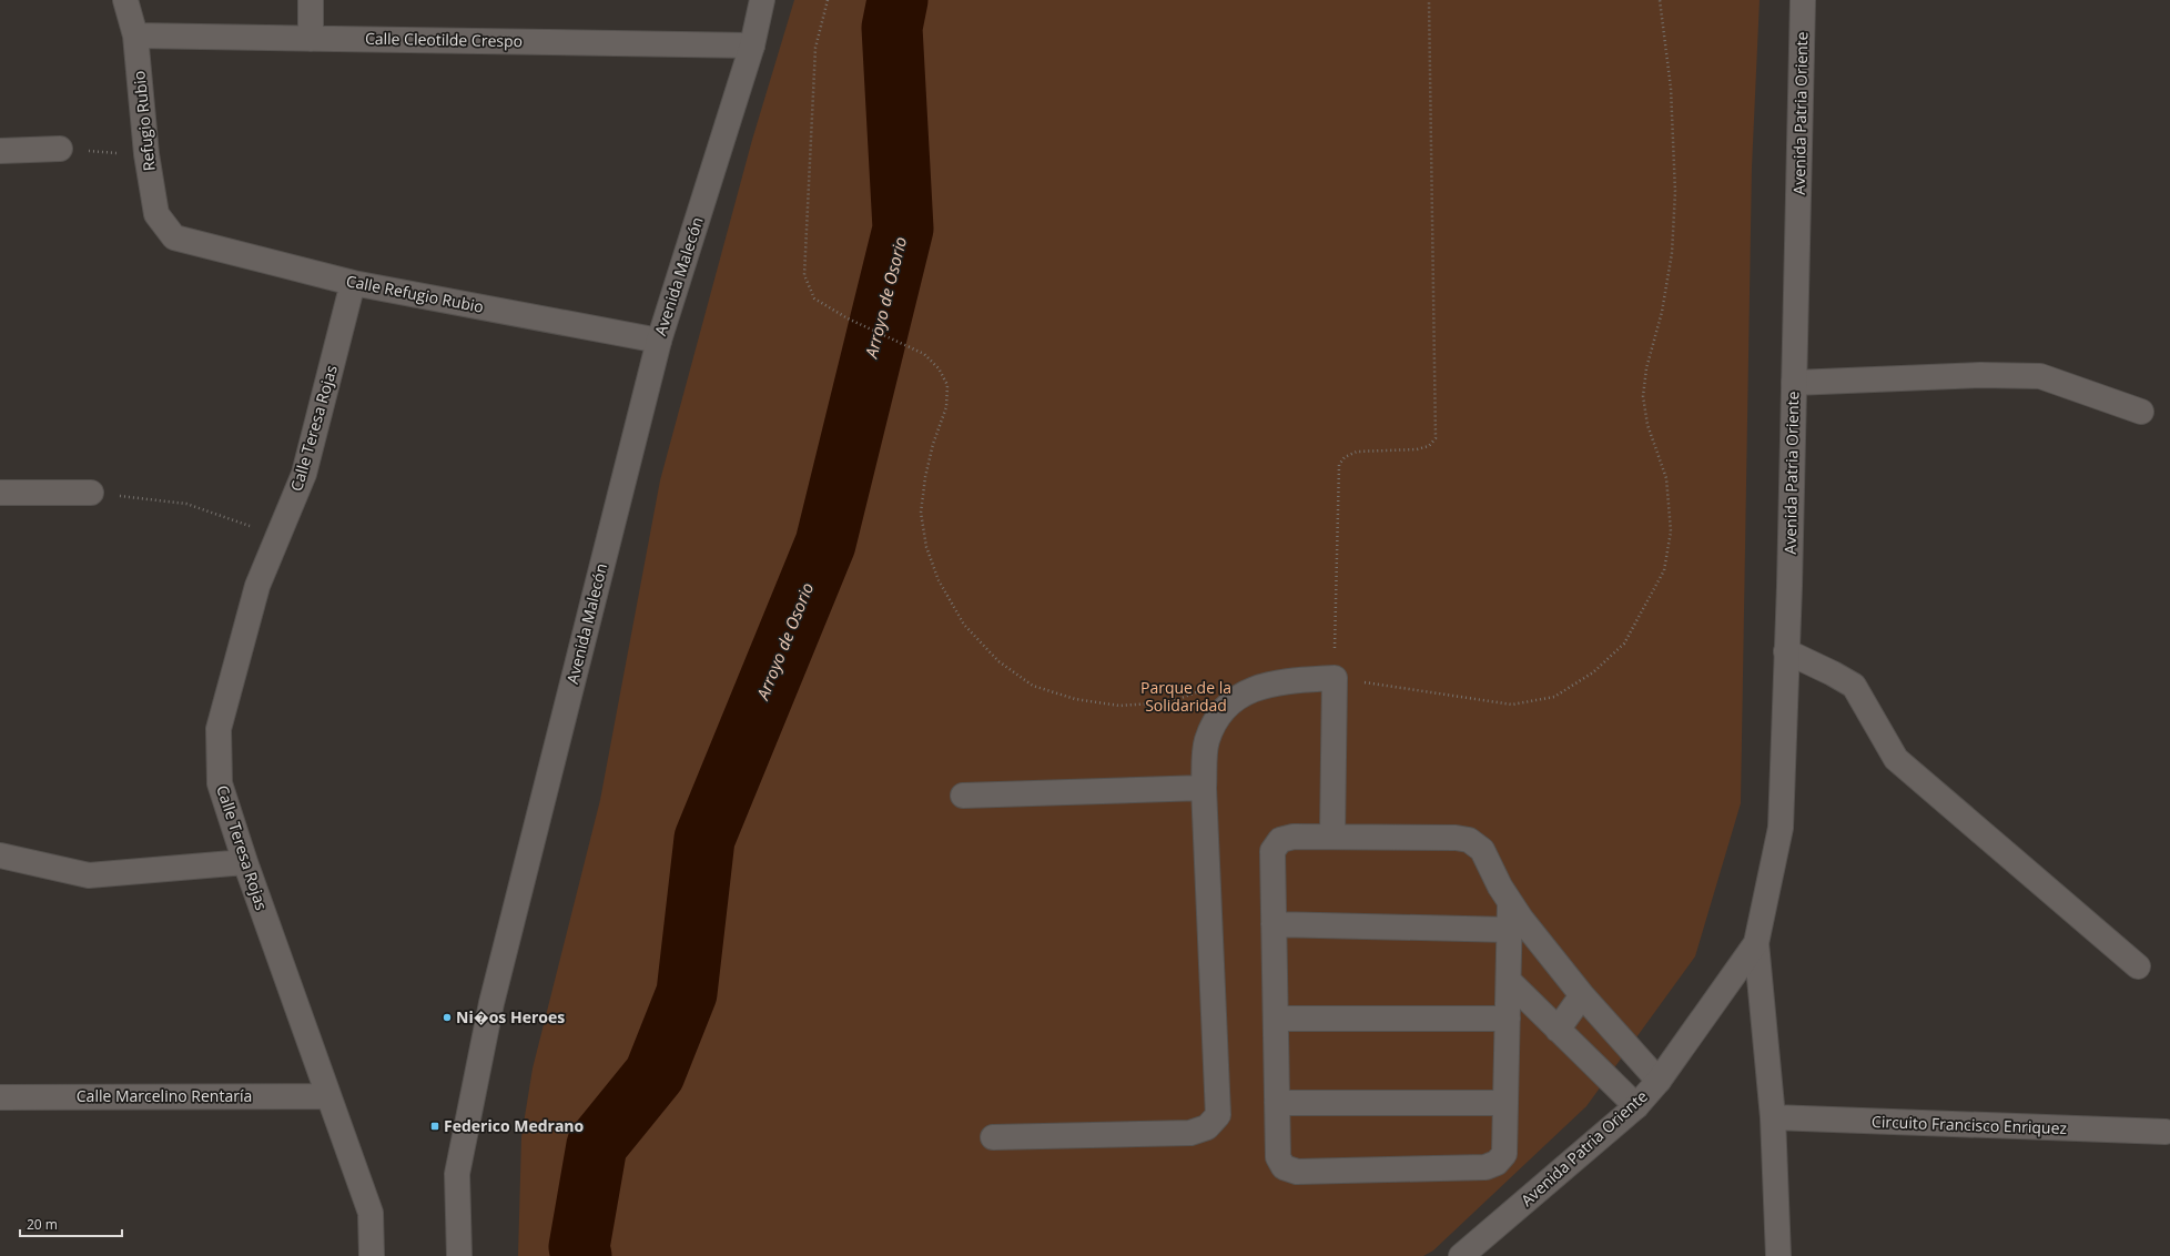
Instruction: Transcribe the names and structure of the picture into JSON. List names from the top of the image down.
{
  "streets": {
    "street": [
      "Calle Cleotilde Crespo",
      "Avenida Patria Oriente",
      "Refugio Rubio",
      "Avenida Malecón",
      "Calle Refugio Rubio",
      "Calle Teresa Rojas",
      "Calle Marcelino Rentaría",
      "Circuito Francisco Enriquez"
    ]
  },
  "crossings": [
    ["Calle Cleotilde Crespo", "Refugio Rubio"],
    ["Calle Cleotilde Crespo", "Avenida Malecón"],
    ["Avenida Patria Oriente", "Circuito Francisco Enriquez"],
    ["Refugio Rubio", "Calle Refugio Rubio"],
    ["Avenida Malecón", "Calle Refugio Rubio"],
    ["Calle Refugio Rubio", "Calle Teresa Rojas"],
    ["Calle Teresa Rojas", "Calle Marcelino Rentaría"]
  ],
  "water": ["Arroyo de Osorio"],
  "parks": ["Parque de la Solidaridad"],
  "places": {
    "other": ["Ni�os Heroes"],
    "transit": ["Federico Medrano"]
  },
  "scale_bar": "20 m"
}
